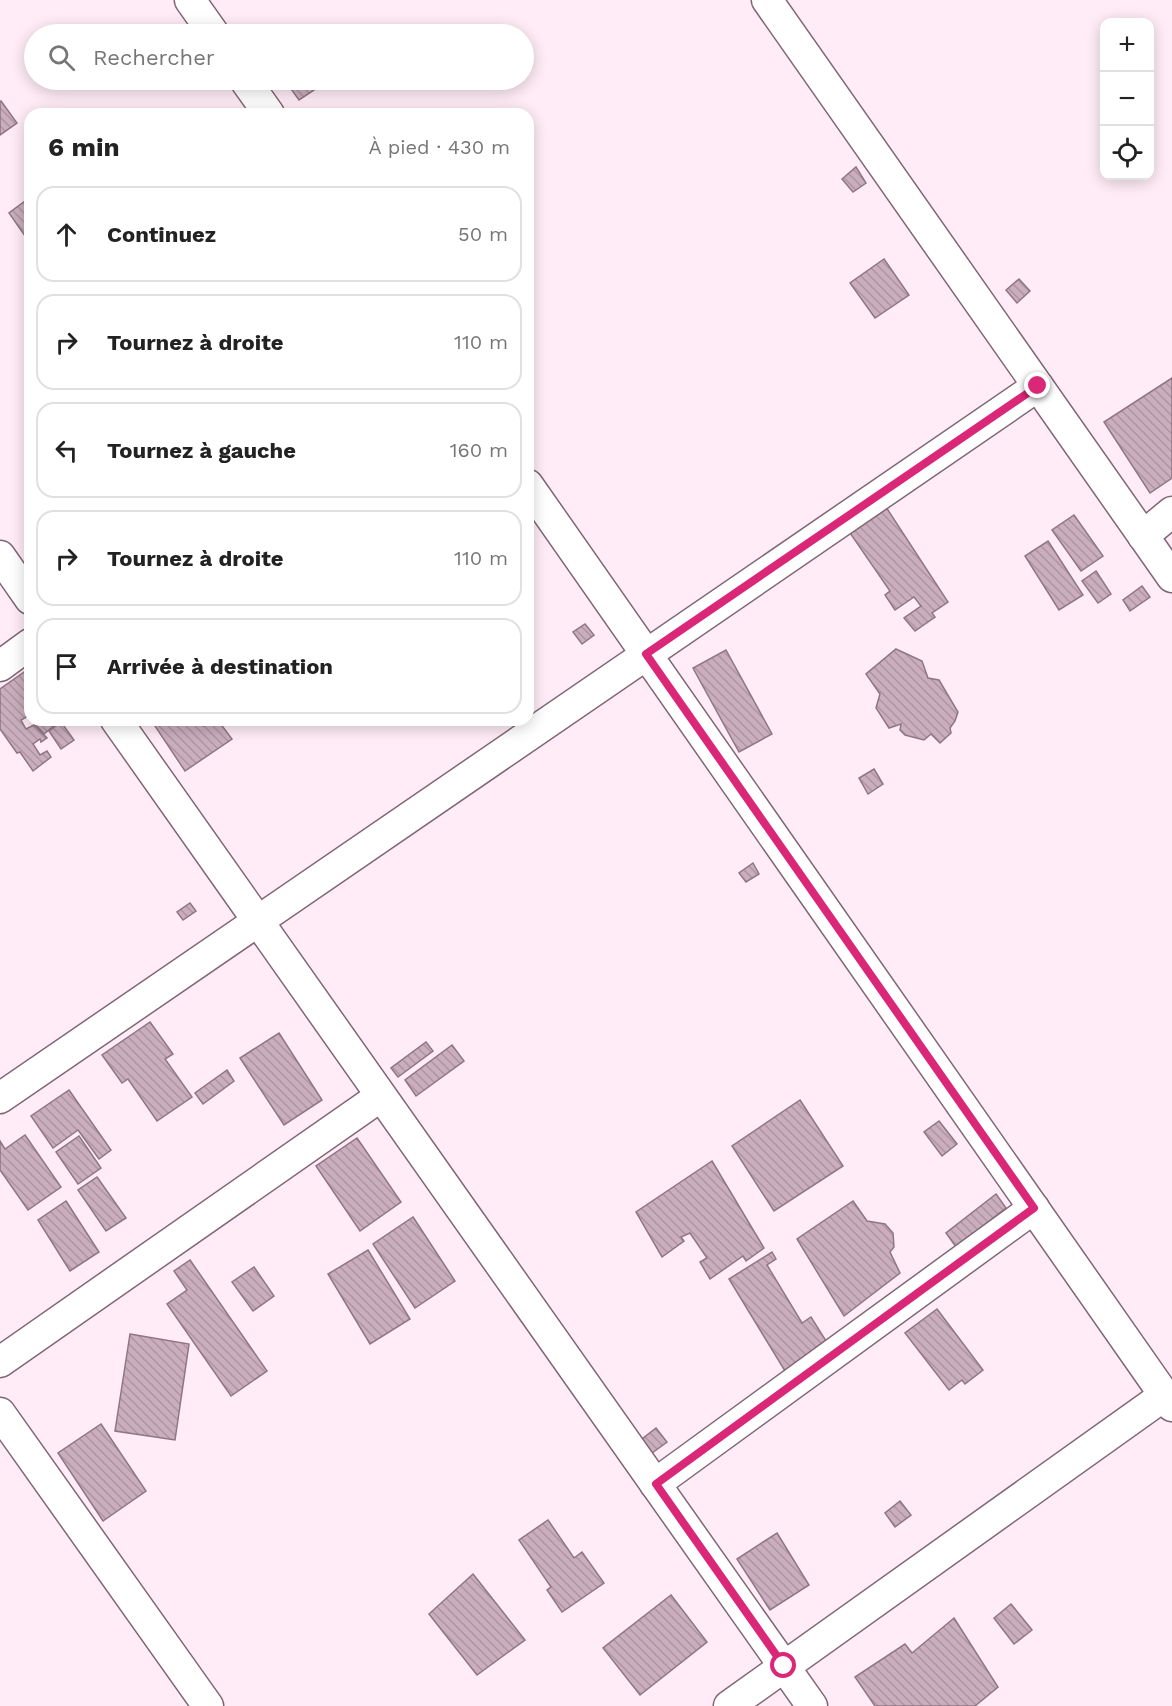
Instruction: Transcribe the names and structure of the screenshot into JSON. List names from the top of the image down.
{
  "page": {
    "map_buttons": ["+", "−"],
    "search": "Rechercher",
    "heading": ["6 min", "À pied · 430 m"],
    "list": [
      ["Continuez", "50 m"],
      ["Tournez à droite", "110 m"],
      ["Tournez à gauche", "160 m"],
      ["Tournez à droite", "110 m"],
      "Arrivée à destination"
    ]
  }
}
